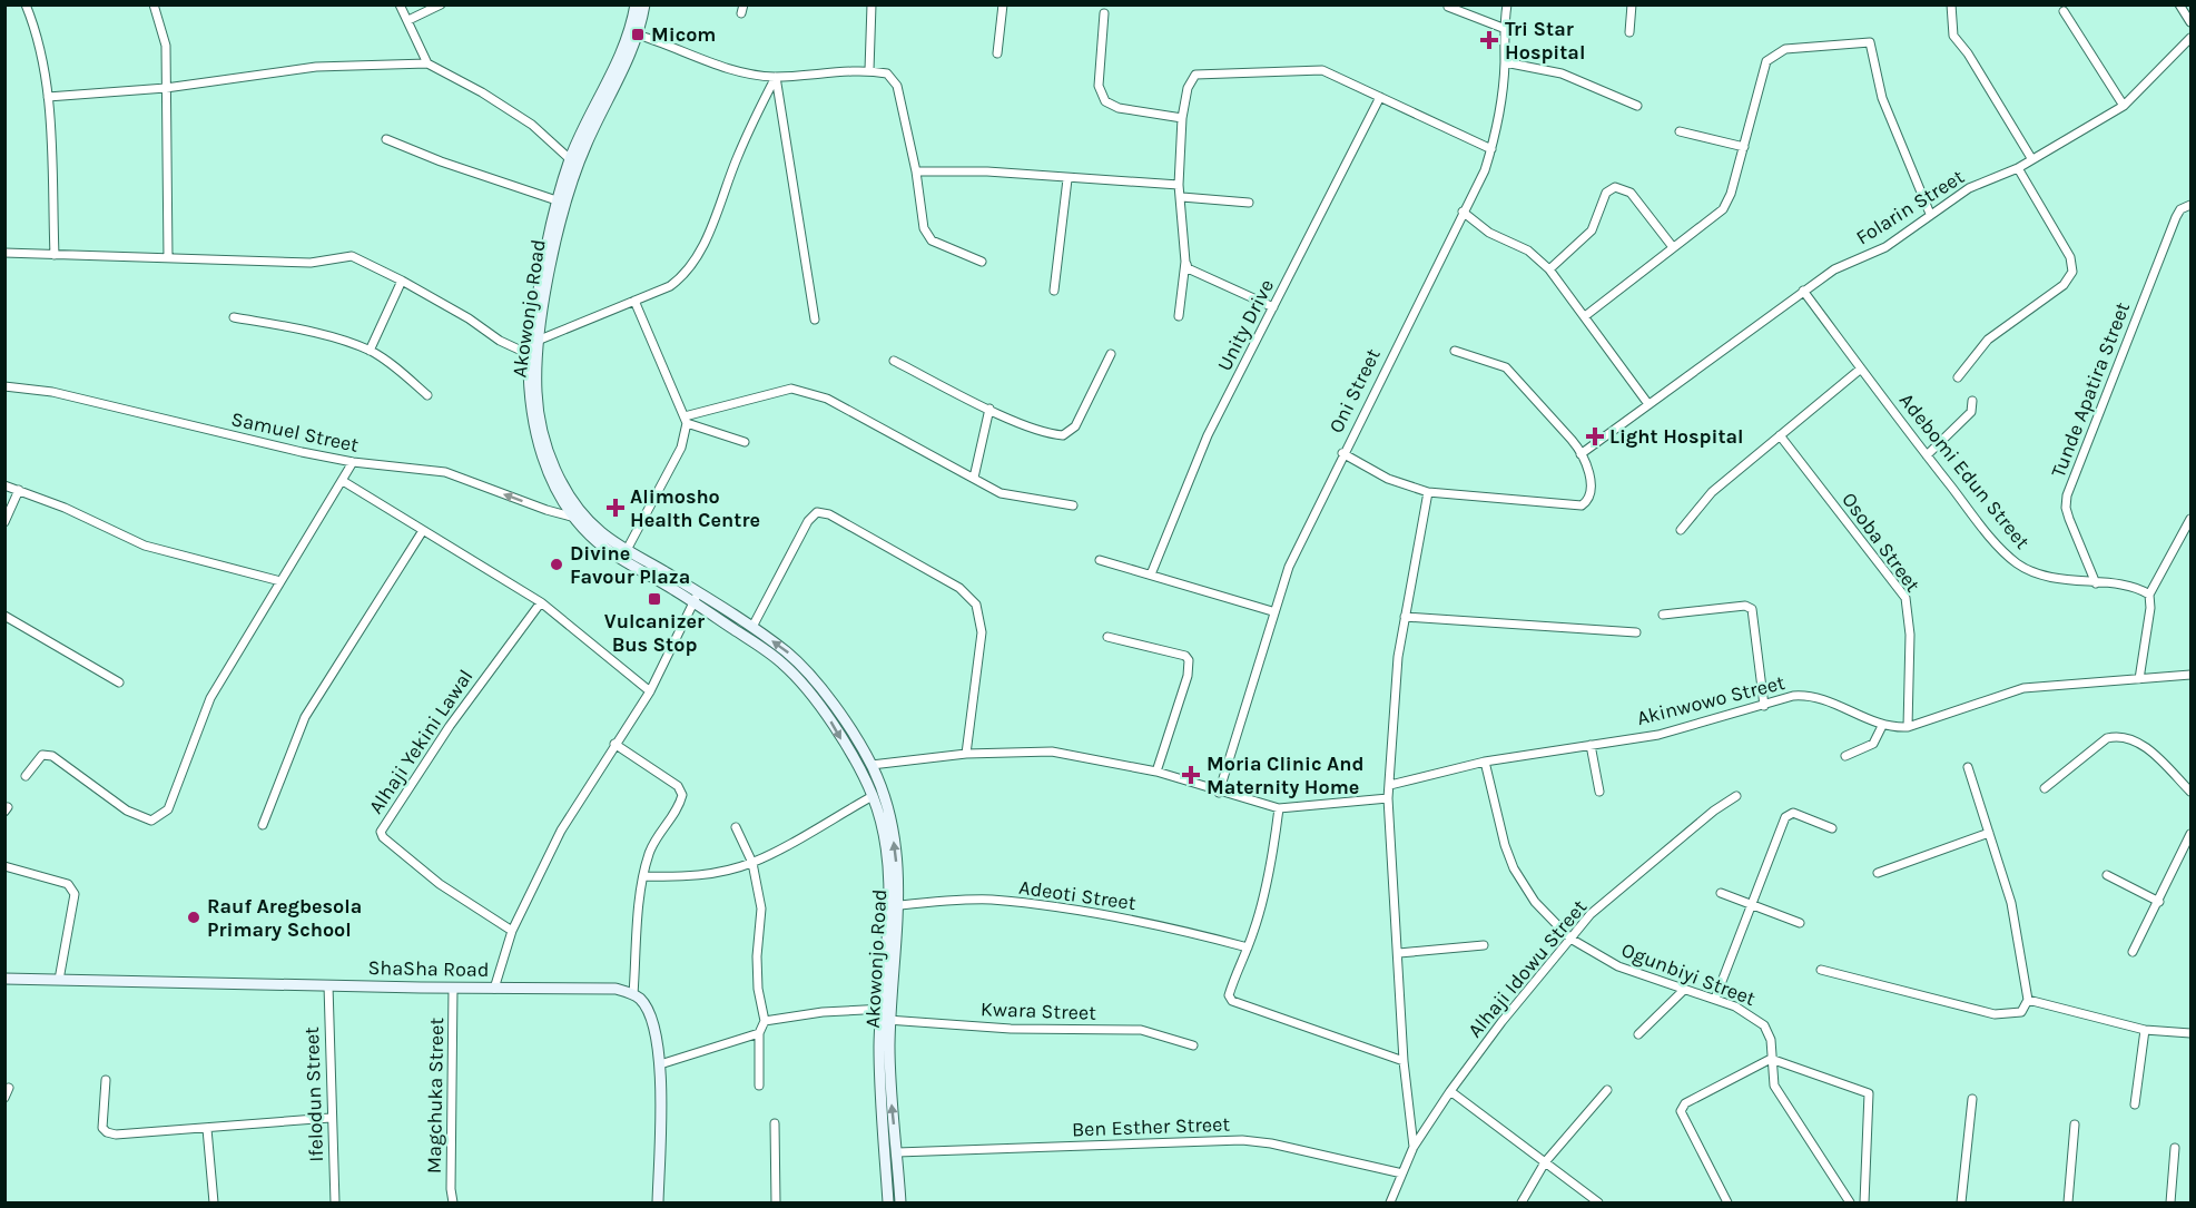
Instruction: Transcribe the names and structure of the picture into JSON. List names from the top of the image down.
{
  "streets": {
    "main road": ["Akowonjo Road", "ShaSha Road"],
    "street": [
      "Folarin Street",
      "Unity Drive",
      "Tunde Apatira Street",
      "Oni Street",
      "Samuel Street",
      "Adebomi Edun Street",
      "Osoba Street",
      "Akinwowo Street",
      "Alhaji Yekini Lawal",
      "Adeoti Street",
      "Alhaji Idowu Street",
      "Ogunbiyi Street",
      "Kwara Street",
      "Ifelodun Street",
      "Magchuka Street",
      "Ben Esther Street"
    ]
  },
  "crossings": [
    ["Folarin Street", "Adebomi Edun Street"],
    ["Akowonjo Road", "Samuel Street"],
    ["Akowonjo Road", "Adeoti Street"],
    ["Akowonjo Road", "Kwara Street"],
    ["Akowonjo Road", "Ben Esther Street"],
    ["Tunde Apatira Street", "Adebomi Edun Street"],
    ["Osoba Street", "Akinwowo Street"],
    ["Akinwowo Street", "Ogunbiyi Street"],
    ["ShaSha Road", "Ifelodun Street"],
    ["ShaSha Road", "Magchuka Street"],
    ["Alhaji Idowu Street", "Ogunbiyi Street"],
    ["Alhaji Idowu Street", "Ben Esther Street"]
  ],
  "places": {
    "transit": ["Micom", "Vulcanizer Bus Stop"],
    "health": [
      "Tri Star Hospital",
      "Light Hospital",
      "Alimosho Health Centre",
      "Moria Clinic And Maternity Home"
    ],
    "other": ["Divine Favour Plaza", "Rauf Aregbesola Primary School"]
  }
}
